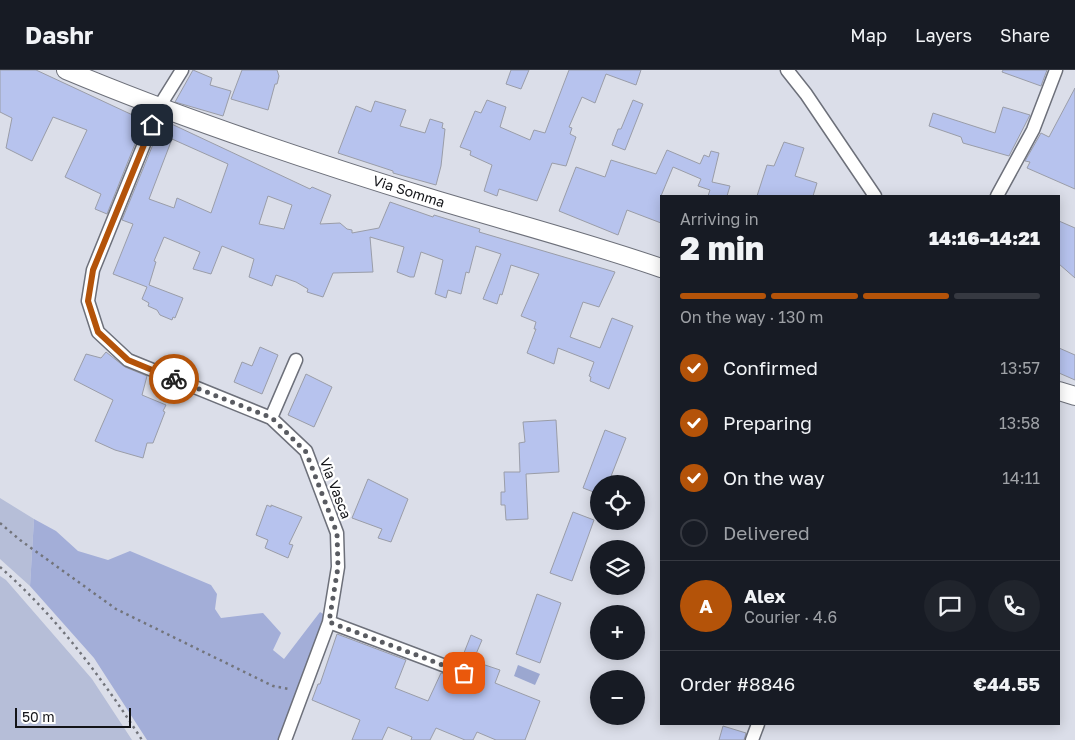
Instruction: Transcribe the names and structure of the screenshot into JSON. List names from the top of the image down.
{
  "streets": {
    "street": ["Via Somma", "Via Vasca"]
  },
  "crossings": [
    ["Via Somma", "Via Vasca"]
  ],
  "scale_bar": "50 m",
  "page": {
    "header": "Dashr",
    "nav": ["Map", "Layers", "Share"],
    "heading": ["2 min", "Arriving in", "14:16–14:21"],
    "panel": [
      "Alex",
      "Courier · 4.6",
      "Order #8846",
      "€44.55"
    ],
    "bar": "On the way · 130 m",
    "list": [
      ["Confirmed", "13:57"],
      ["Preparing", "13:58"],
      ["On the way", "14:11"],
      "Delivered"
    ],
    "map_buttons": ["+", "−"],
    "round": "A",
    "scale": "50 m"
  }
}
